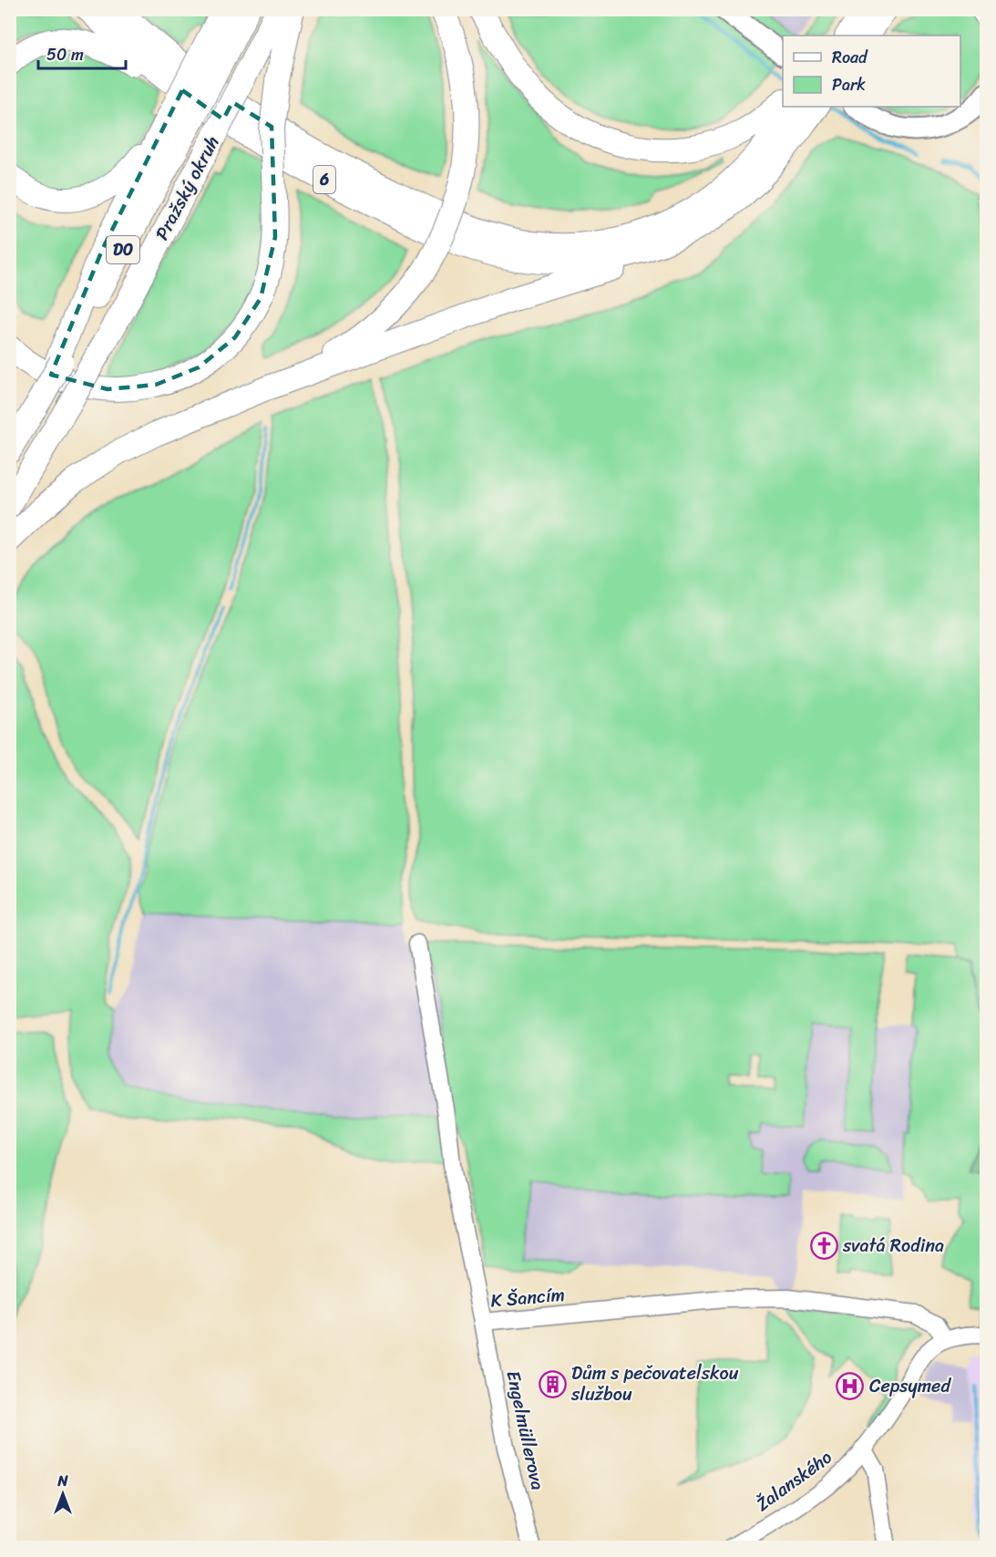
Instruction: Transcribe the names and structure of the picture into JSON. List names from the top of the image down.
{
  "streets": {
    "highway": ["6", "Pražský okruh", "D0"],
    "street": ["K Šancím", "Engelmüllerova", "Žalanského"]
  },
  "crossings": [
    ["K Šancím", "Engelmüllerova"],
    ["K Šancím", "Žalanského"]
  ],
  "places": {
    "church": ["svatá Rodina"],
    "building": ["Dům s pečovatelskou službou"],
    "hospital": ["Cepsymed"]
  },
  "legend": ["Road", "Park"],
  "scale_bar": "50 m",
  "north": "top"
}
